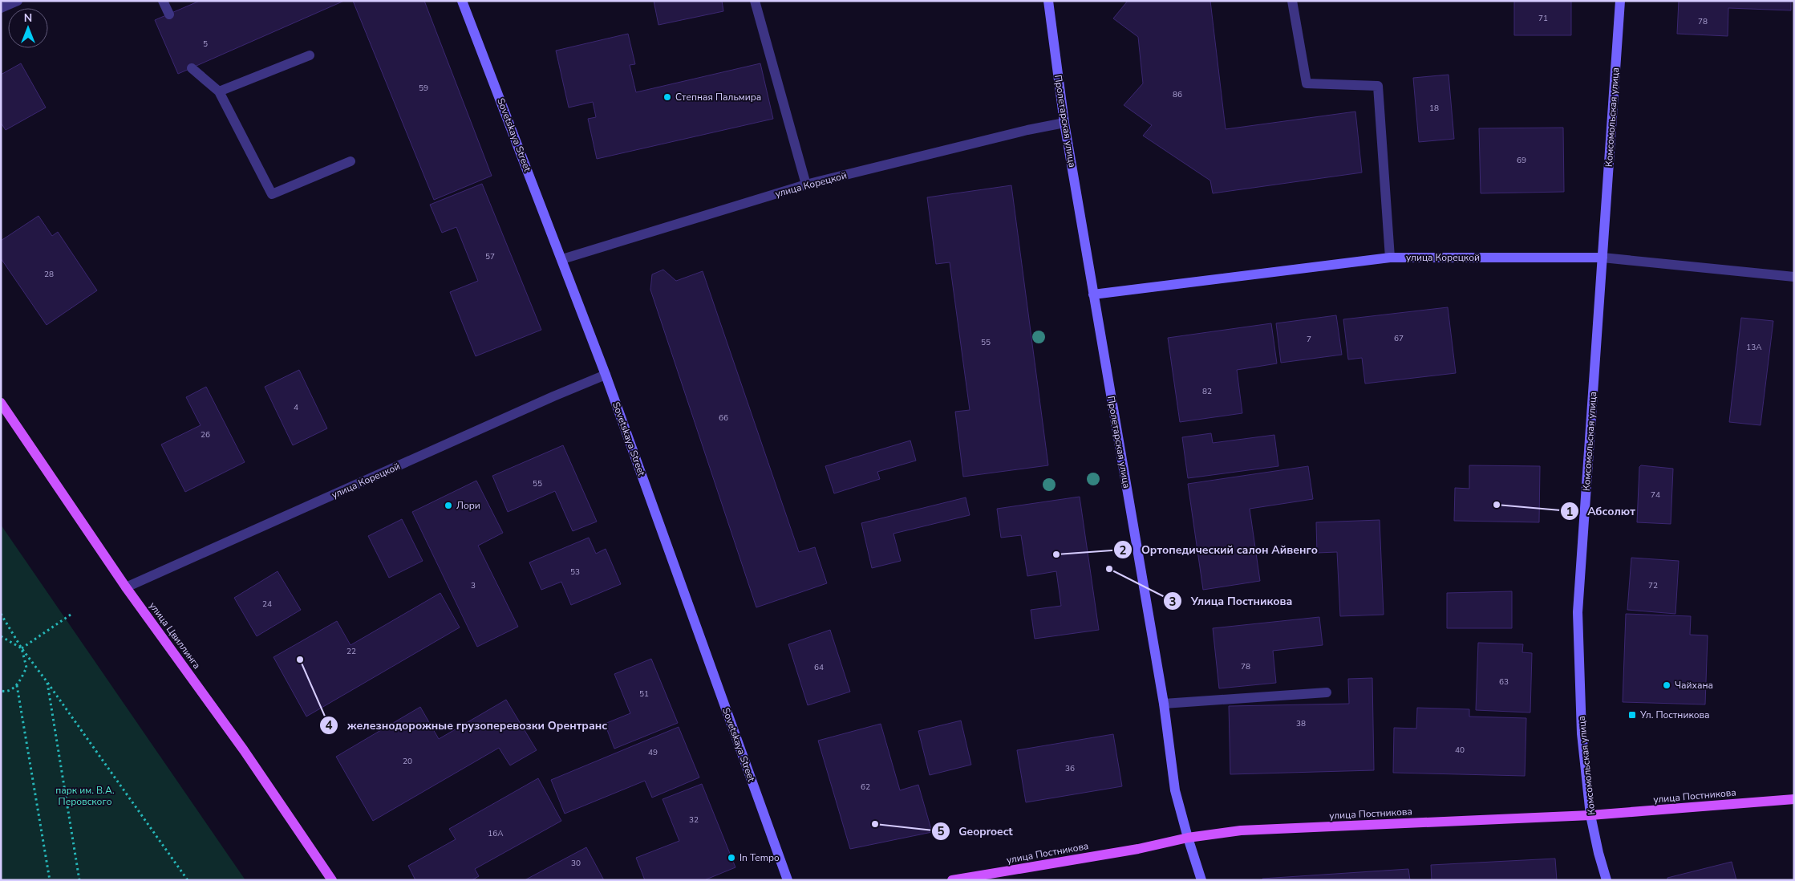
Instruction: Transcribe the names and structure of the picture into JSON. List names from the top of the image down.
{
  "streets": {
    "main road": [
      "Комсомольская улица",
      "Пролетарская улица",
      "Sovetskaya Street",
      "улица Корецкой",
      "улица Цвиллинга",
      "улица Постникова"
    ]
  },
  "crossings": [
    ["Комсомольская улица", "улица Корецкой"],
    ["Комсомольская улица", "улица Постникова"],
    ["Пролетарская улица", "улица Корецкой"],
    ["Пролетарская улица", "улица Постникова"],
    ["Sovetskaya Street", "улица Корецкой"],
    ["улица Корецкой", "улица Цвиллинга"]
  ],
  "parks": ["парк им. В.А. Перовского"],
  "places": {
    "other": [
      "Степная Пальмира",
      "Абсолют",
      "Лори",
      "Ортопедический салон Айвенго",
      "Улица Постникова",
      "железнодорожные грузоперевозки Орентранс",
      "Чайхана",
      "Geoproect",
      "In Tempo"
    ],
    "transit": ["Ул. Постникова"]
  },
  "house_numbers": [
    "71",
    "78",
    "5",
    "59",
    "86",
    "18",
    "69",
    "57",
    "28",
    "67",
    "7",
    "55",
    "13А",
    "82",
    "4",
    "66",
    "26",
    "55",
    "74",
    "53",
    "3",
    "72",
    "24",
    "22",
    "78",
    "64",
    "63",
    "51",
    "38",
    "40",
    "49",
    "20",
    "36",
    "62",
    "32",
    "16А",
    "30"
  ],
  "north": "top"
}
